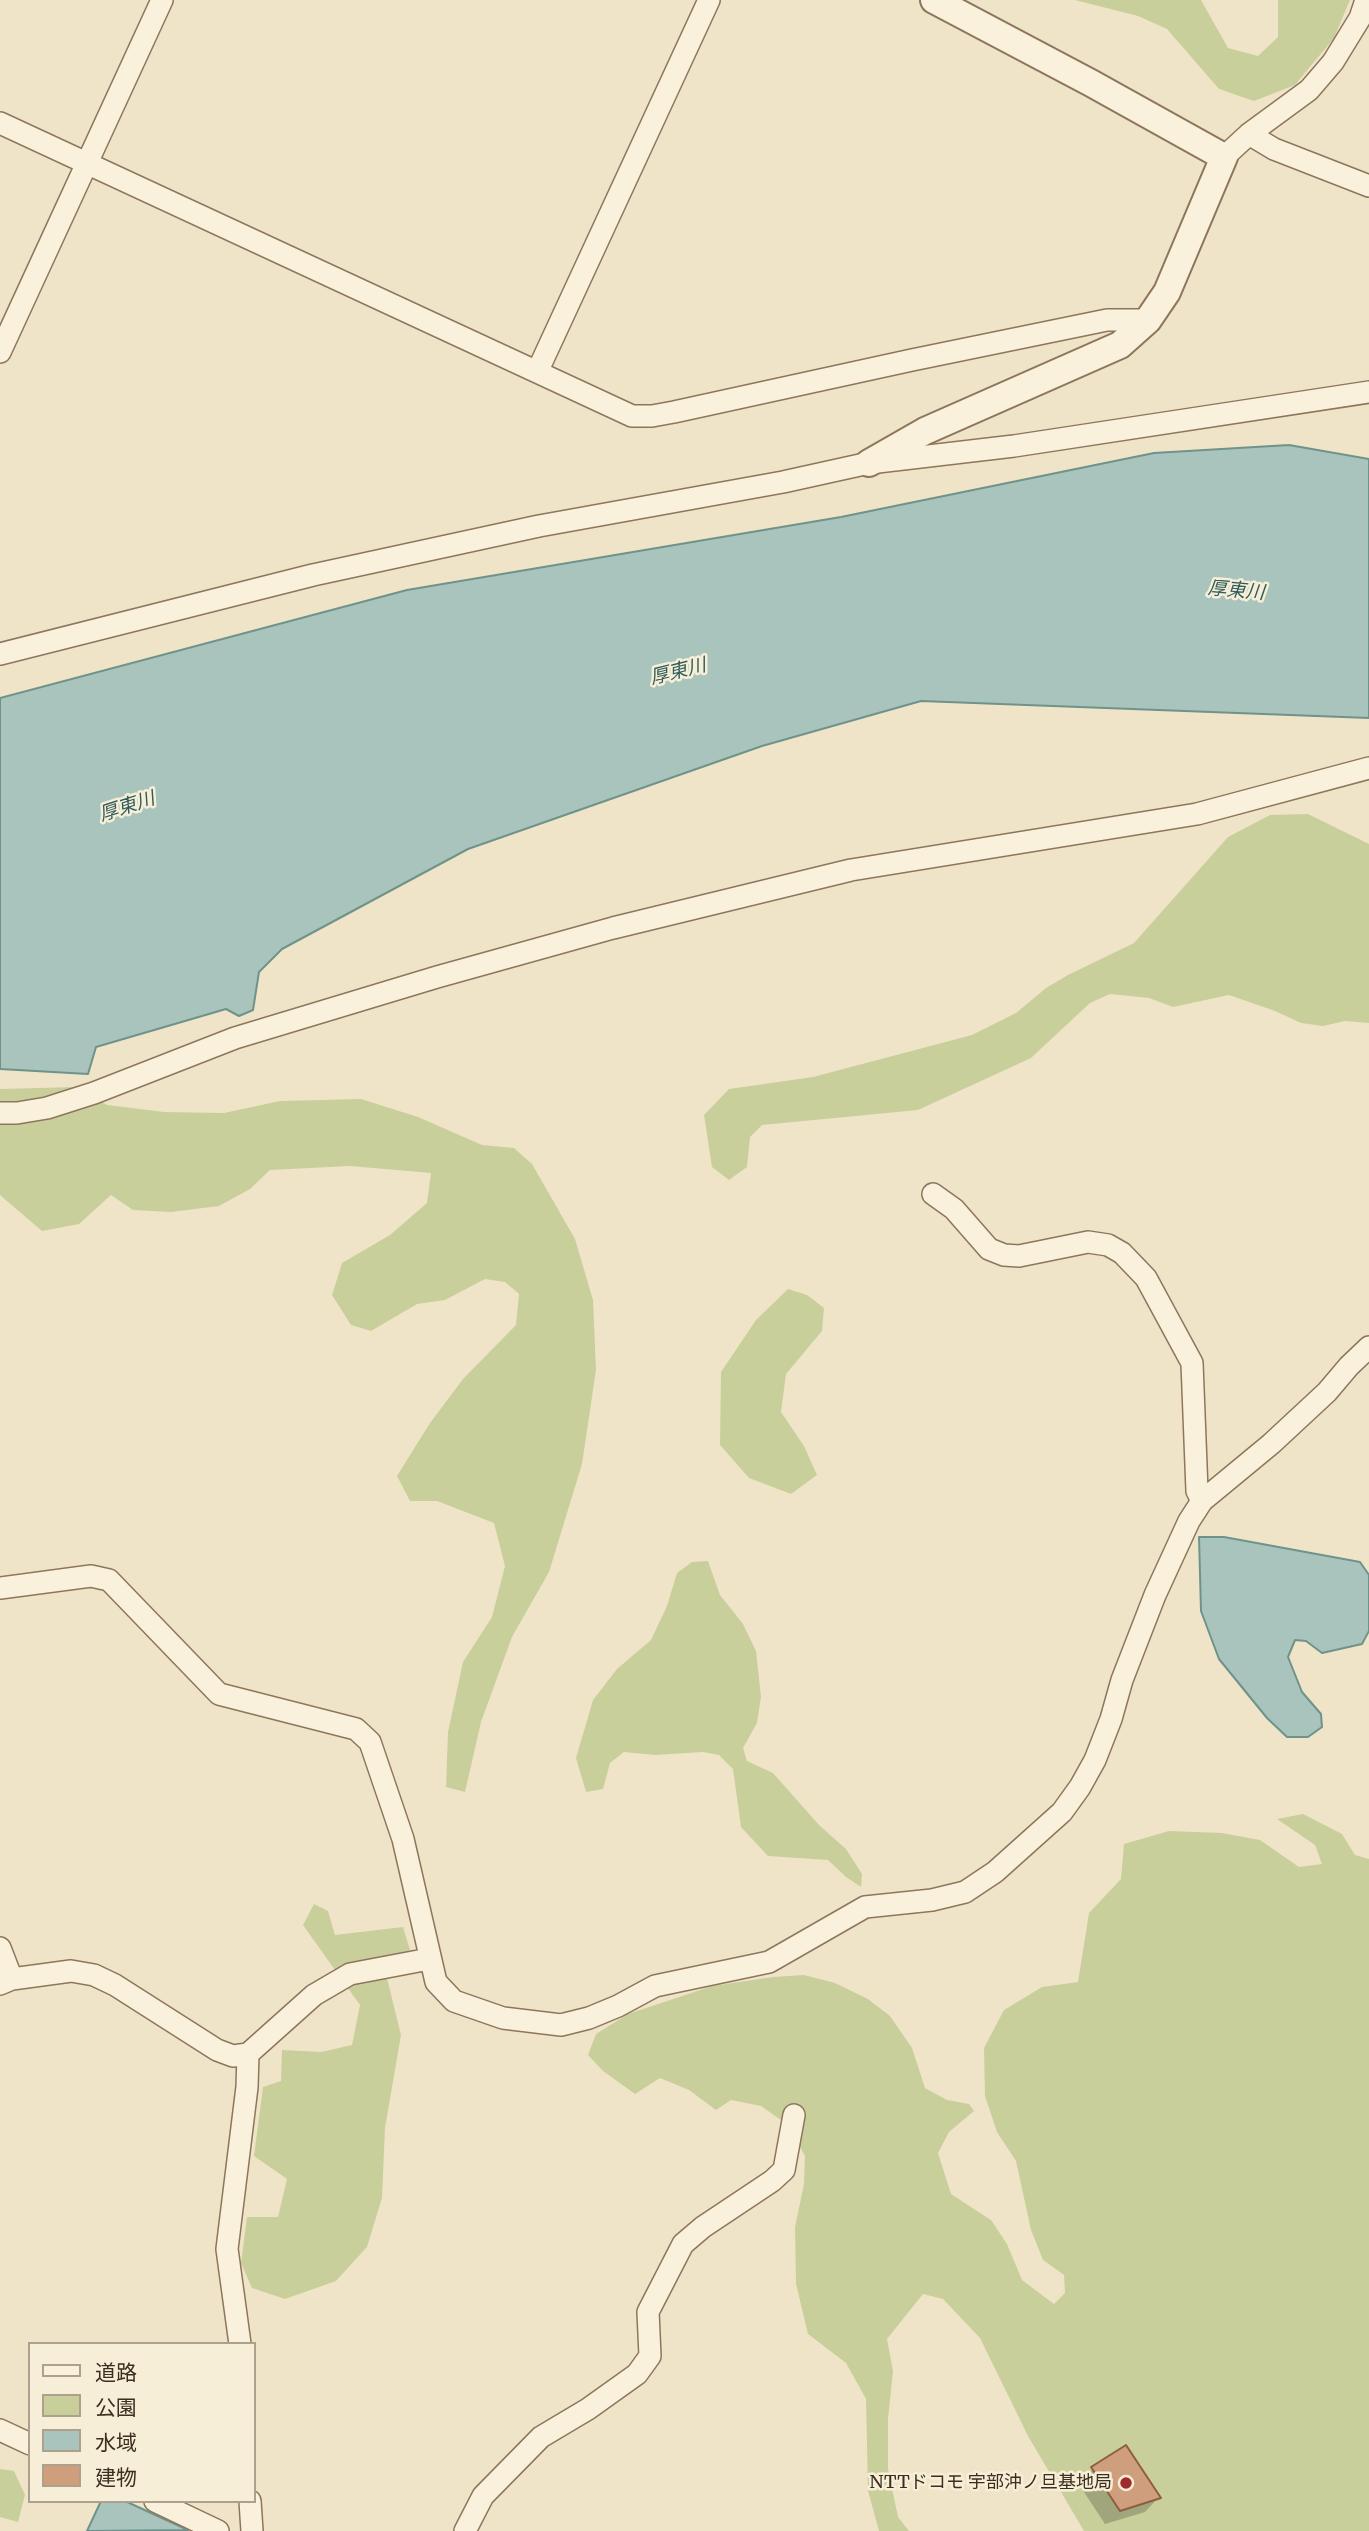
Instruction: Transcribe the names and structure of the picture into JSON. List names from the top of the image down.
{
  "water": ["厚東川"],
  "places": ["NTTドコモ 宇部沖ノ旦基地局"],
  "legend": [
    "道路",
    "公園",
    "水域",
    "建物"
  ]
}
